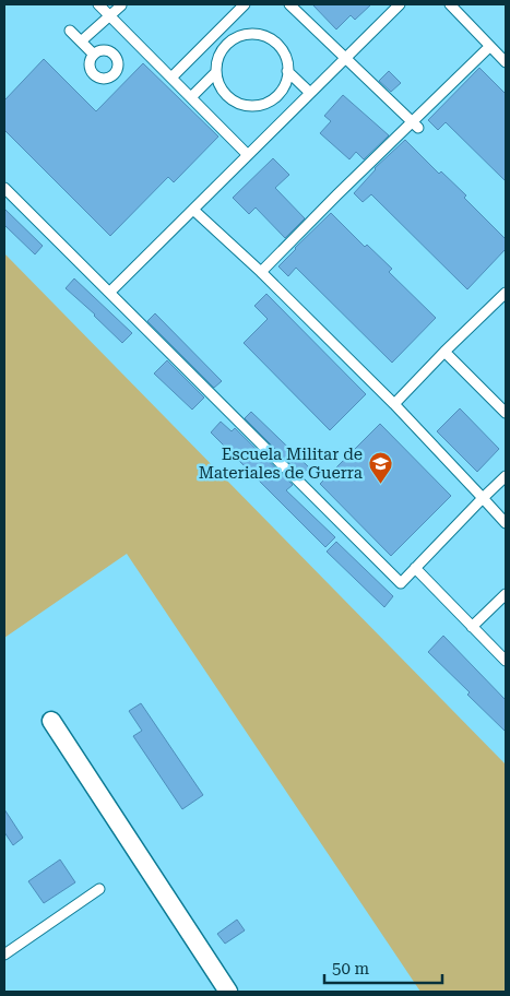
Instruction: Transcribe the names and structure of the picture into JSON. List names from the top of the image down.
{
  "places": {
    "school or university": ["Escuela Militar de Materiales de Guerra"]
  },
  "scale_bar": "50 m"
}
